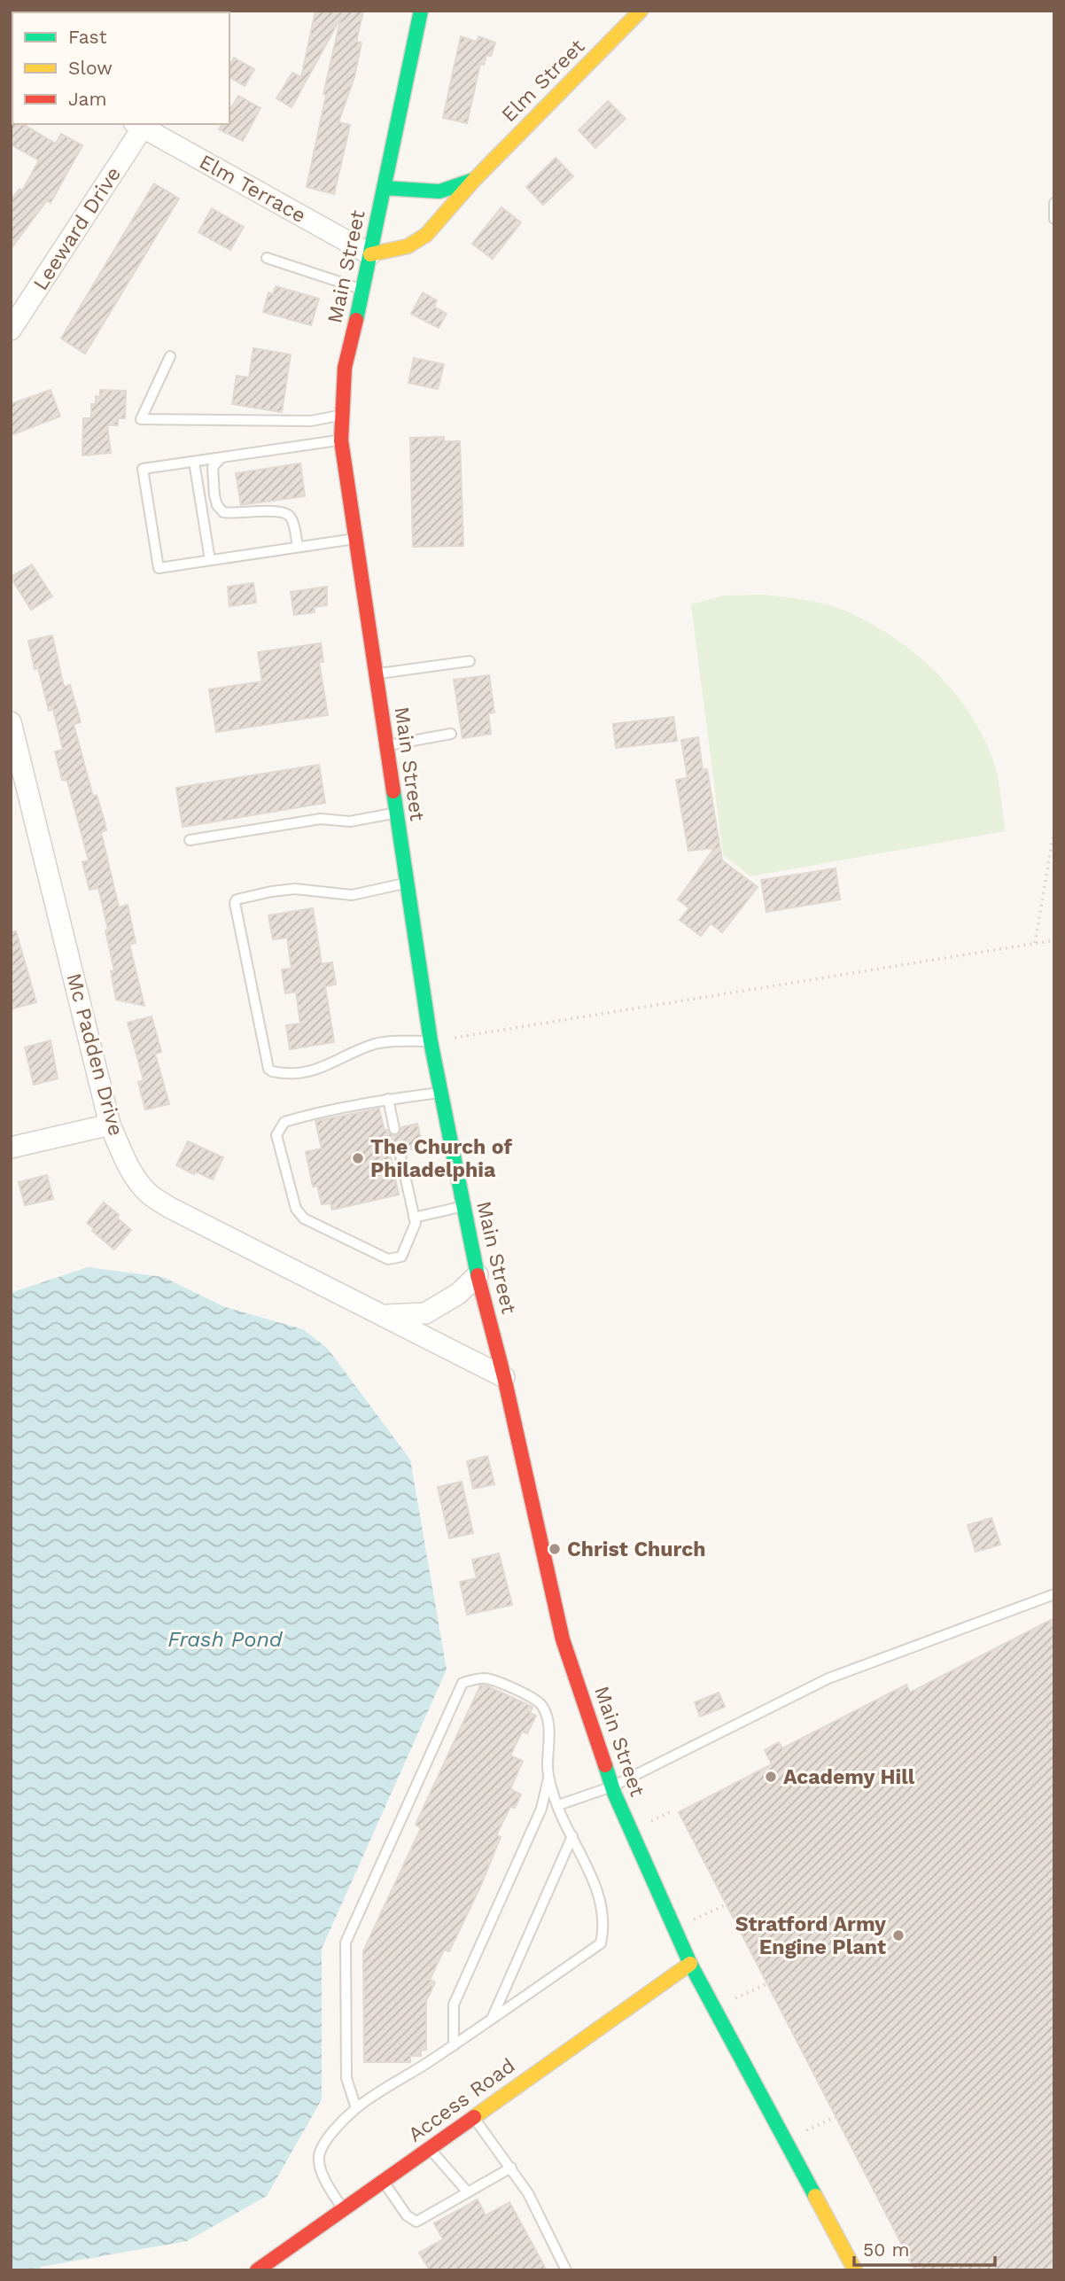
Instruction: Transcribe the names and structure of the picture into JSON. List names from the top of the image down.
{
  "streets": {
    "main road": ["Elm Street", "Main Street", "Access Road"],
    "street": ["Elm Terrace", "Leeward Drive", "Mc Padden Drive"]
  },
  "crossings": [
    ["Elm Street", "Elm Terrace"],
    ["Elm Street", "Main Street"],
    ["Elm Terrace", "Leeward Drive"],
    ["Elm Terrace", "Main Street"],
    ["Main Street", "Mc Padden Drive"],
    ["Main Street", "Access Road"]
  ],
  "water": ["Frash Pond"],
  "places": [
    "The Church of Philadelphia",
    "Christ Church",
    "Academy Hill",
    "Stratford Army Engine Plant"
  ],
  "legend": ["Fast", "Slow", "Jam"],
  "scale_bar": "50 m"
}
